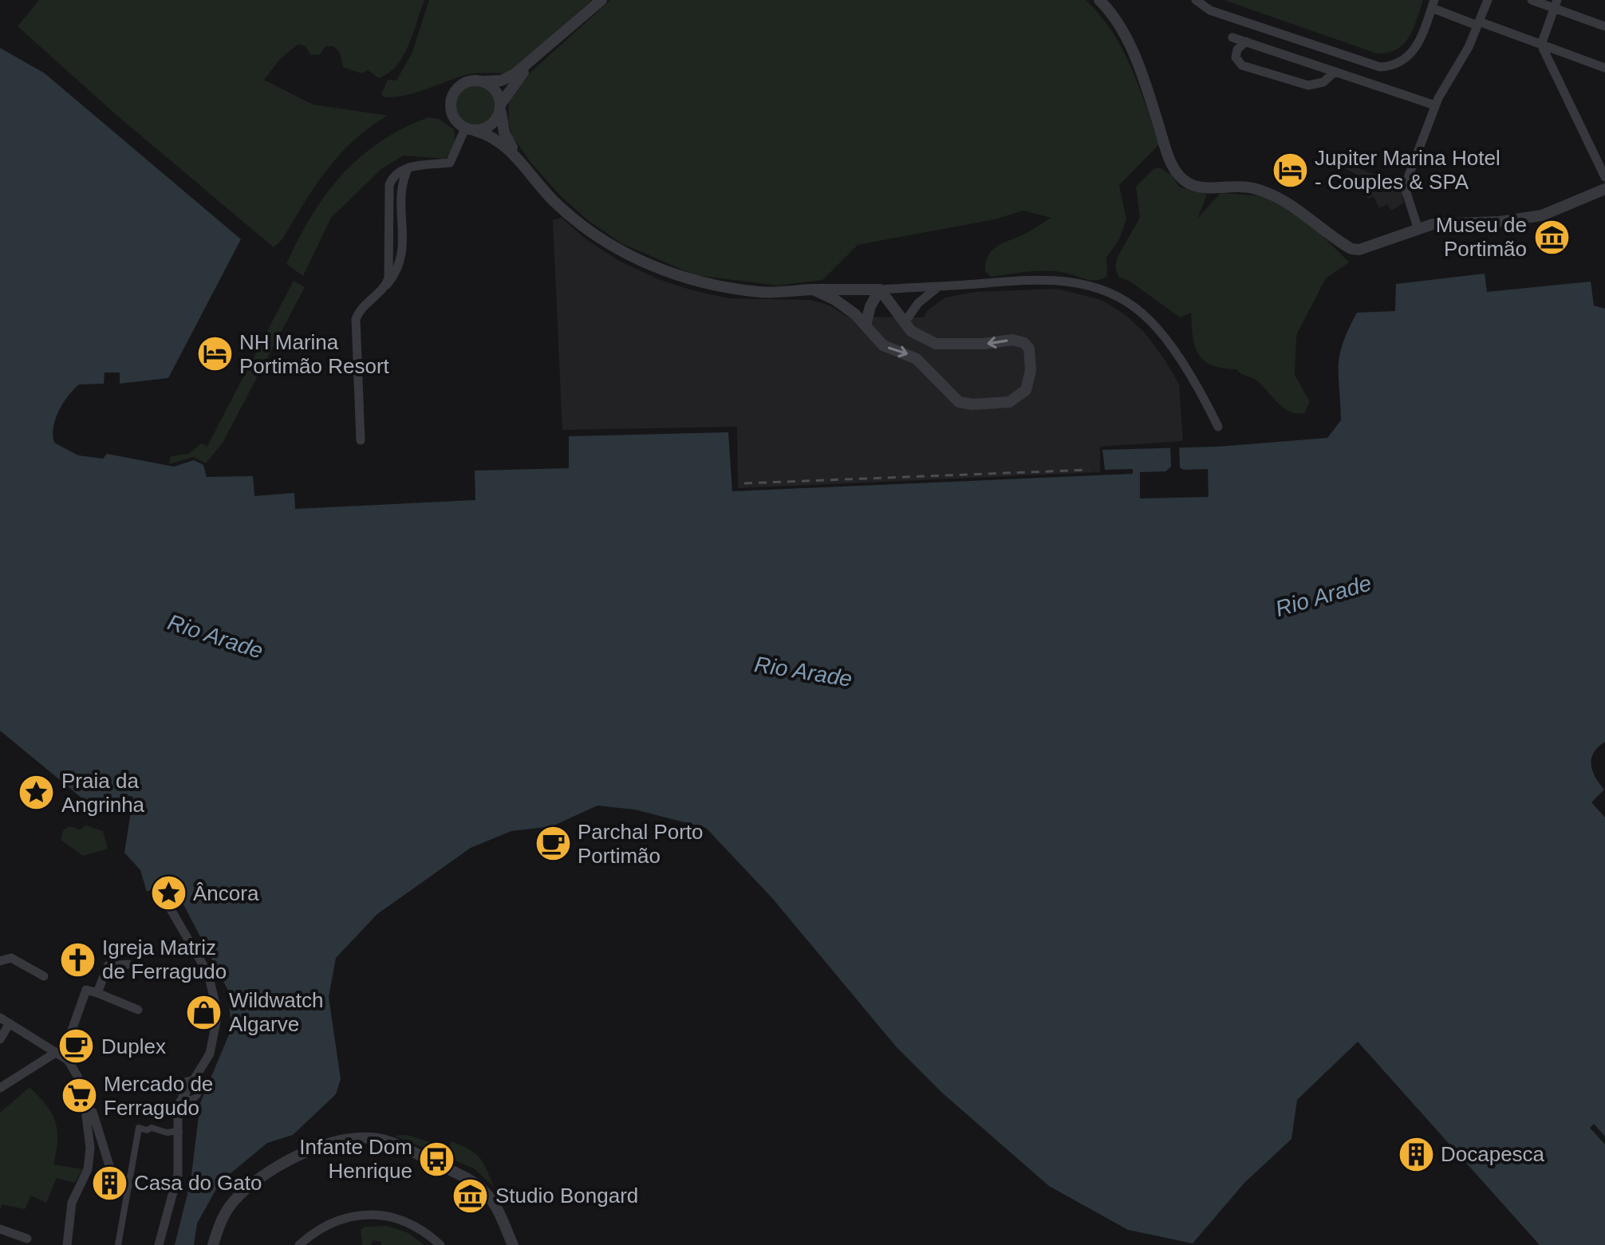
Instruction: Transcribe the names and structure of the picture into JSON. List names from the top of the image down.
{
  "water": ["Rio Arade"],
  "places": {
    "hotel": ["Jupiter Marina Hotel - Couples & SPA", "NH Marina Portimão Resort"],
    "museum": ["Museu de Portimão", "Studio Bongard"],
    "place": ["Praia da Angrinha", "Âncora"],
    "cafe": ["Parchal Porto Portimão", "Duplex"],
    "church": ["Igreja Matriz de Ferragudo"],
    "shop": ["Wildwatch Algarve"],
    "supermarket": ["Mercado de Ferragudo"],
    "building": ["Docapesca", "Casa do Gato"],
    "bus stop": ["Infante Dom Henrique"]
  }
}
